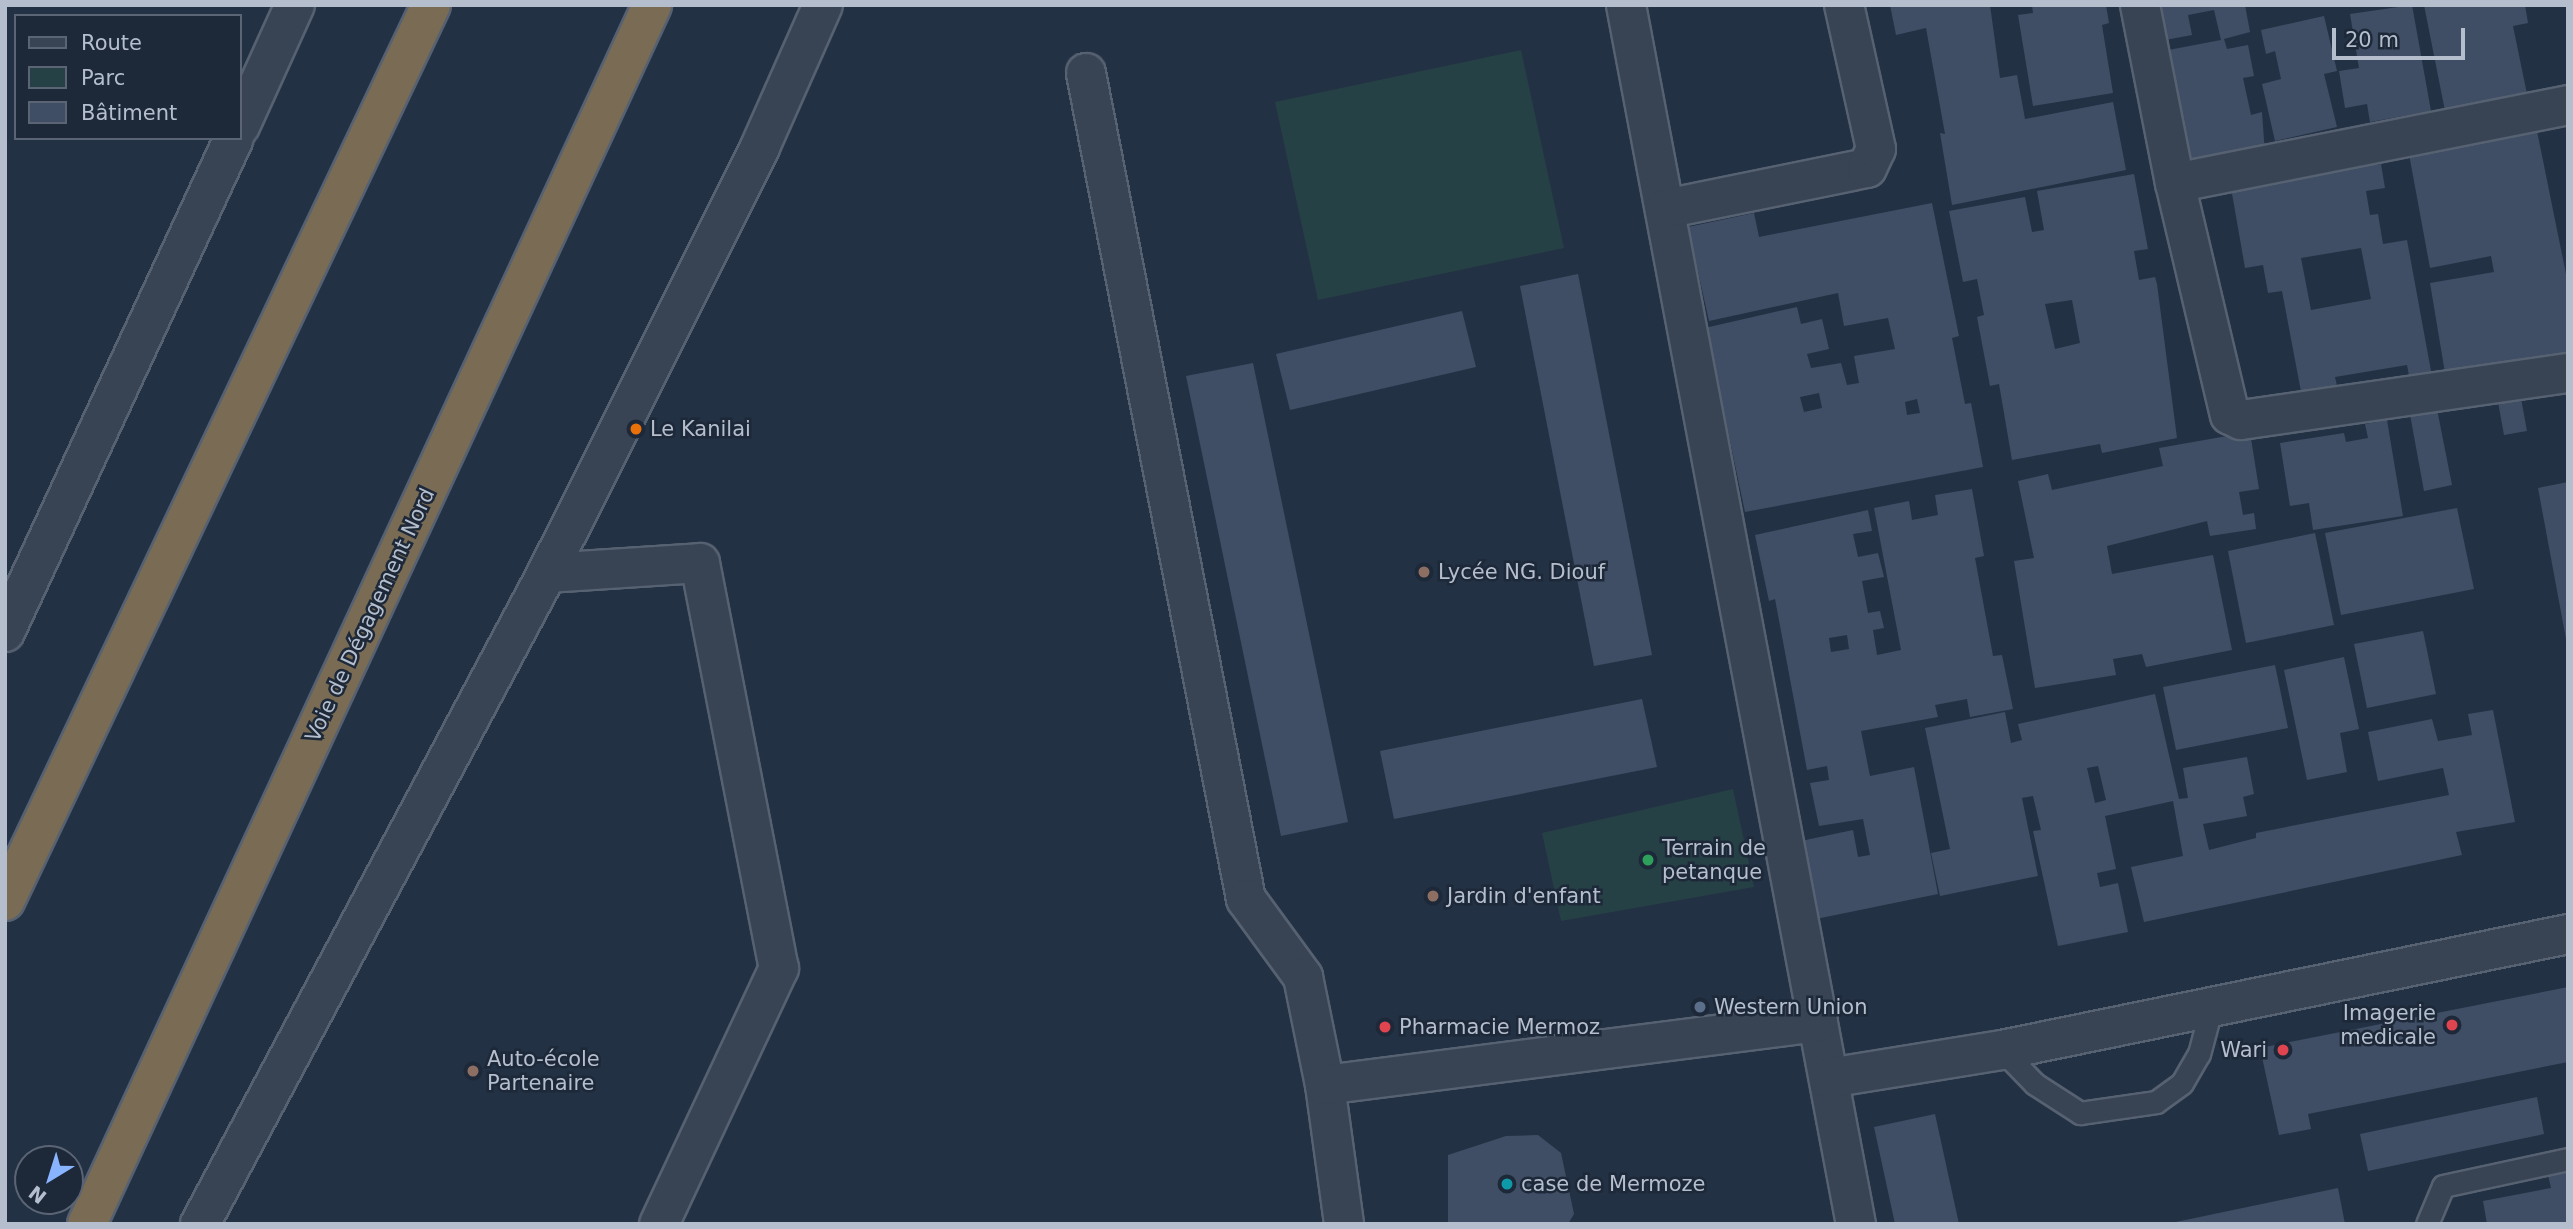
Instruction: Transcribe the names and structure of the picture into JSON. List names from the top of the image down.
{
  "streets": {
    "highway": ["Voie de Dégagement Nord"]
  },
  "places": [
    "Le Kanilai",
    "Lycée NG. Diouf",
    "Terrain de petanque",
    "Jardin d'enfant",
    "Western Union",
    "Imagerie medicale",
    "Pharmacie Mermoz",
    "Wari",
    "Auto-école Partenaire",
    "case de Mermoze"
  ],
  "legend": ["Route", "Parc", "Bâtiment"],
  "scale_bar": "20 m",
  "north": "bottom left"
}
